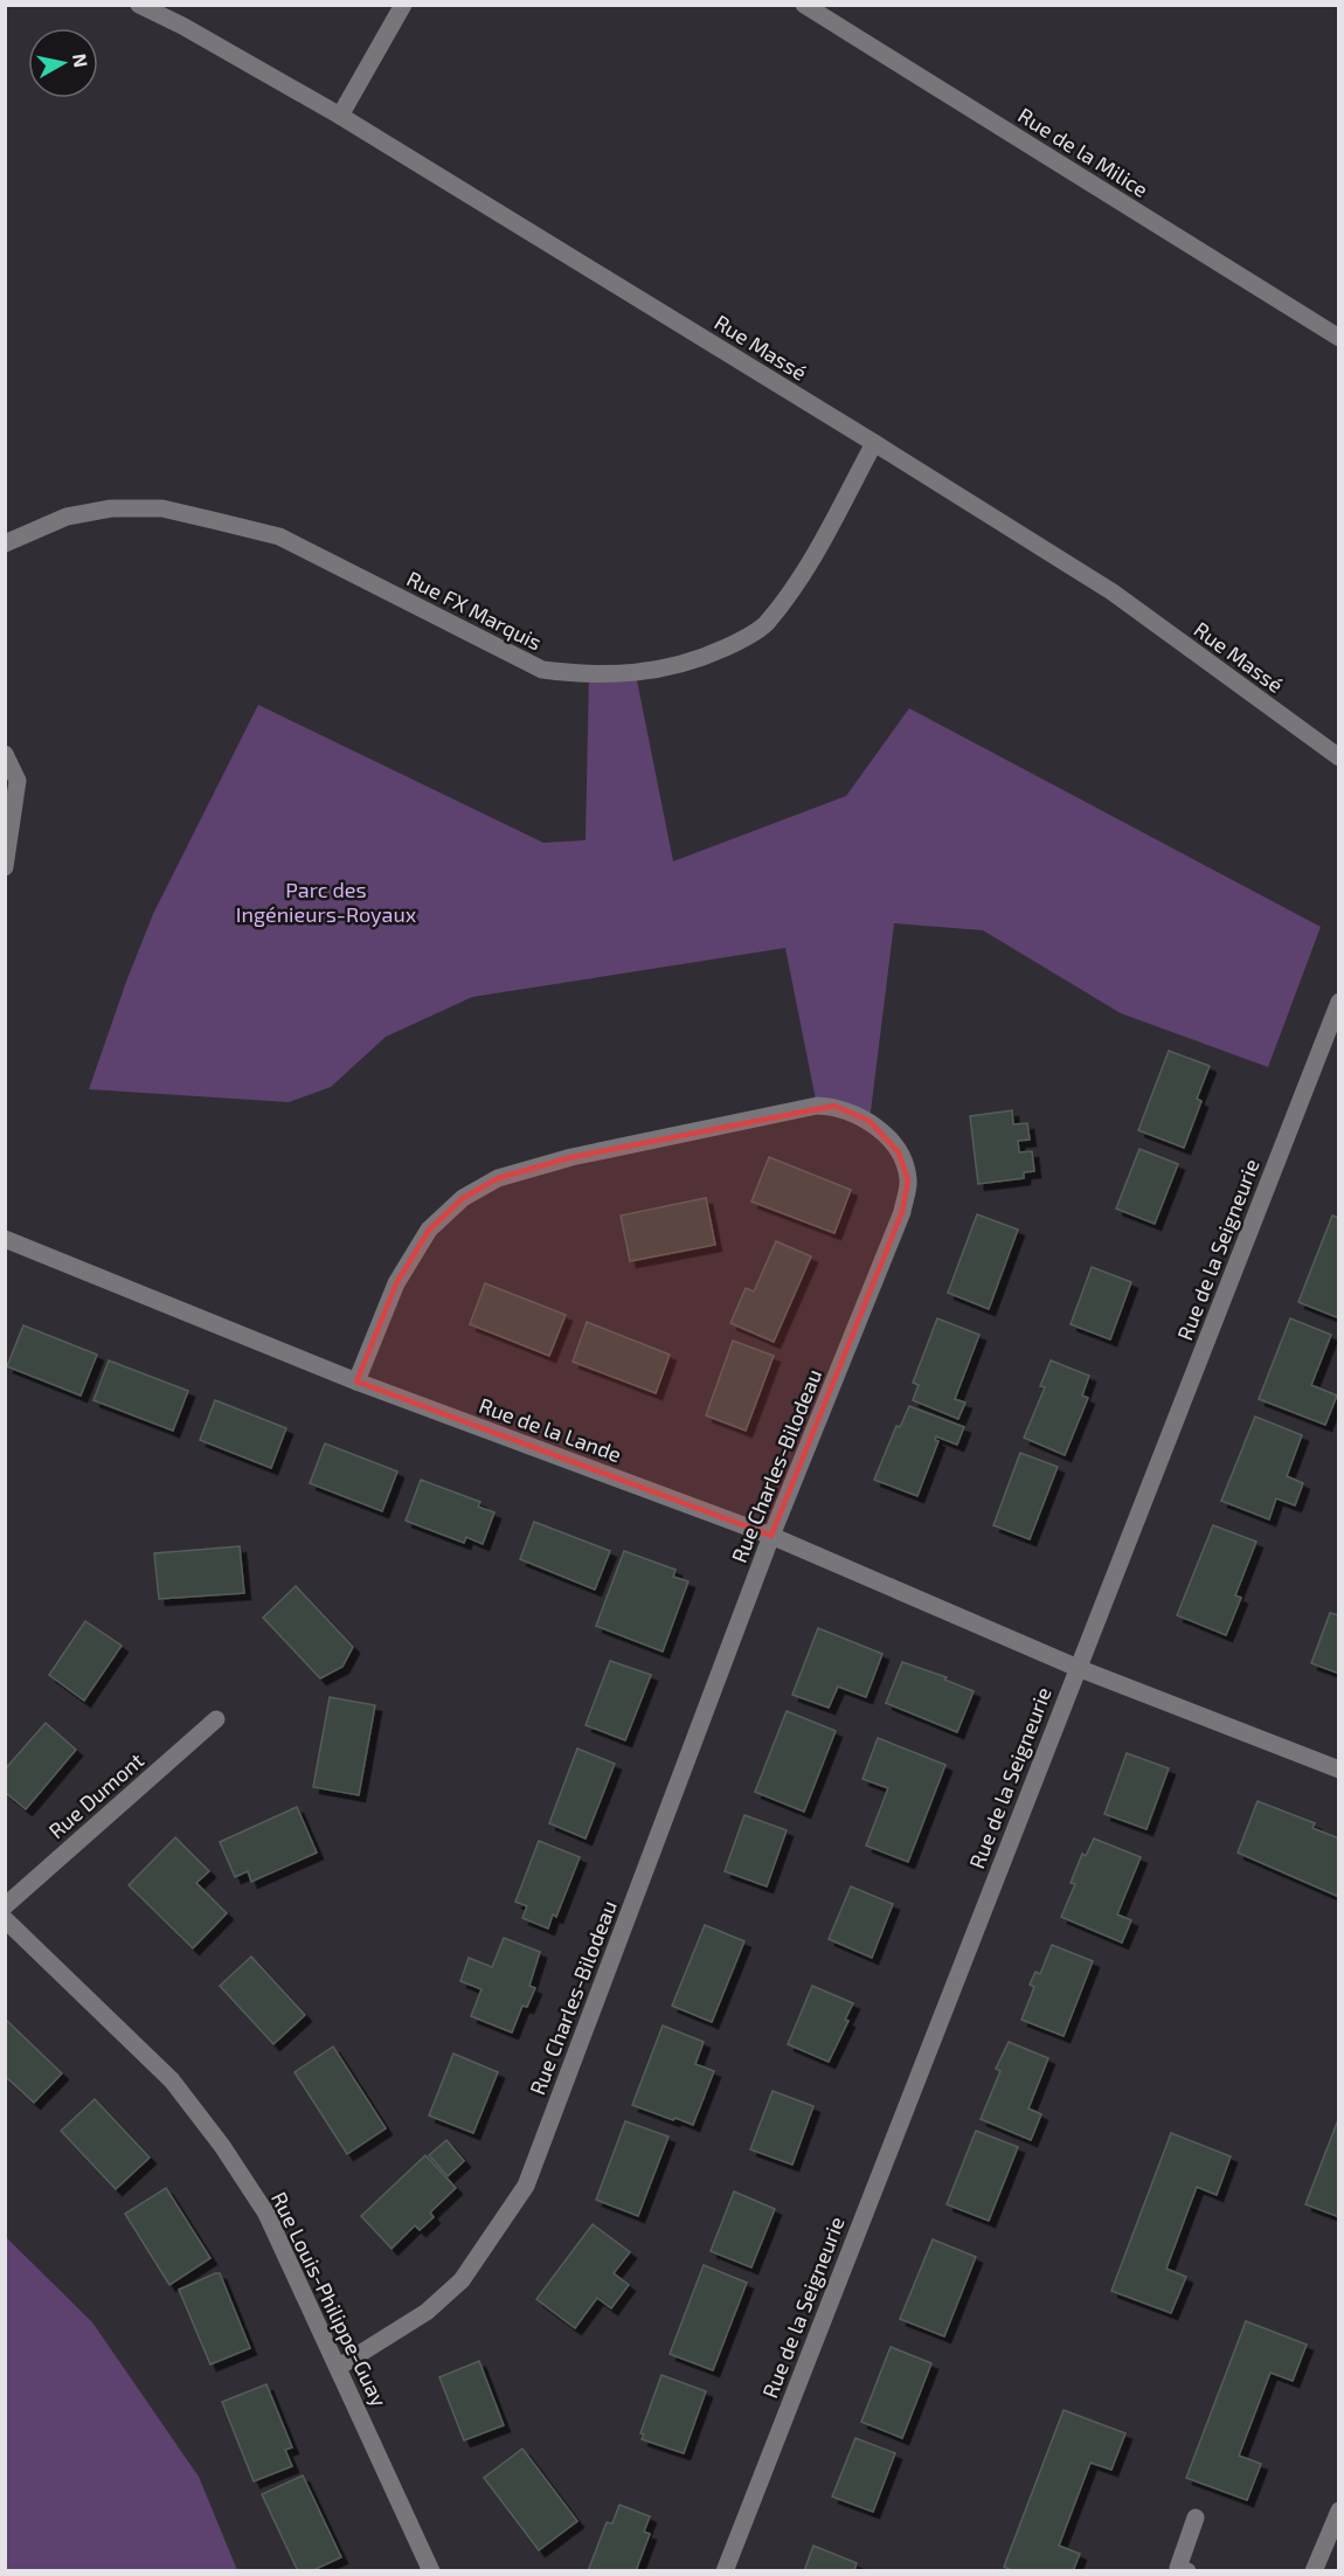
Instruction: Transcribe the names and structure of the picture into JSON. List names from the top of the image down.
{
  "streets": {
    "street": [
      "Rue de la Milice",
      "Rue Massé",
      "Rue FX Marquis",
      "Rue de la Seigneurie",
      "Rue de la Lande",
      "Rue Charles-Bilodeau",
      "Rue Dumont",
      "Rue Louis-Philippe-Guay"
    ]
  },
  "crossings": [
    ["Rue Massé", "Rue FX Marquis"],
    ["Rue de la Seigneurie", "Rue de la Lande"],
    ["Rue de la Lande", "Rue Charles-Bilodeau"],
    ["Rue Charles-Bilodeau", "Rue Louis-Philippe-Guay"]
  ],
  "parks": ["Parc des Ingénieurs-Royaux"],
  "north": "right"
}
